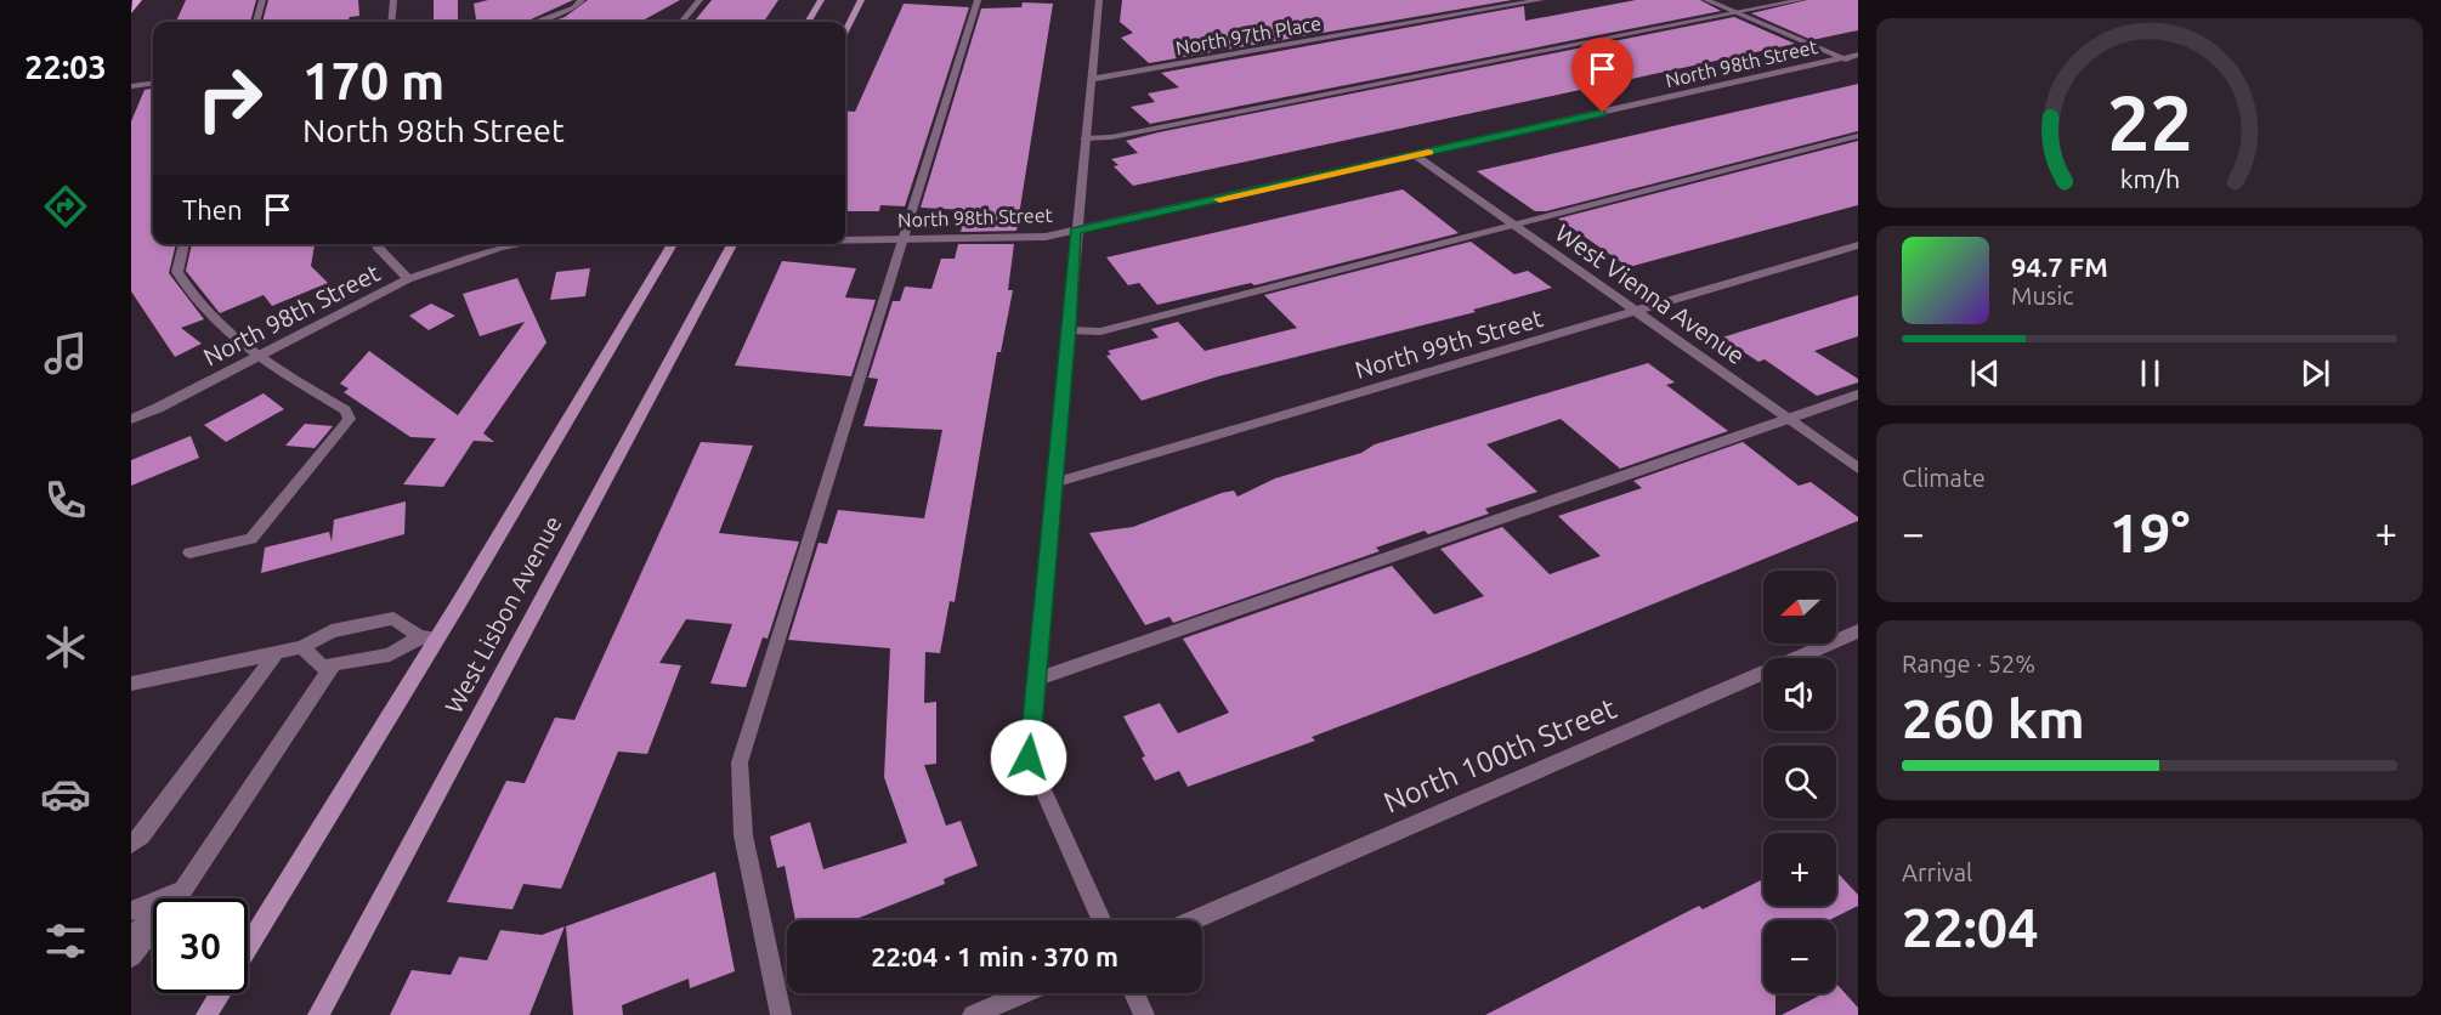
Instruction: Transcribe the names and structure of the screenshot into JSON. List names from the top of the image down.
{
  "streets": {
    "main road": ["West Lisbon Avenue"],
    "street": [
      "North 97th Place",
      "North 98th Street",
      "West Vienna Avenue",
      "North 99th Street",
      "North 100th Street"
    ]
  },
  "crossings": [
    ["North 98th Street", "West Vienna Avenue"],
    ["West Vienna Avenue", "North 99th Street"]
  ],
  "north": "left",
  "page": {
    "tabs": "22:03",
    "turn": ["170 m", "North 98th Street"],
    "then": "Then",
    "song": ["94.7 FM", "Music"],
    "tile": [
      "Climate",
      ["Range · 52%", "260 km"],
      ["Arrival", "22:04"]
    ],
    "heat": ["−", "19°", "+"],
    "map_buttons": ["+", "−"],
    "limit": "30",
    "trip": "22:04 · 1 min · 370 m",
    "gauge": ["22", "km/h"]
  }
}
